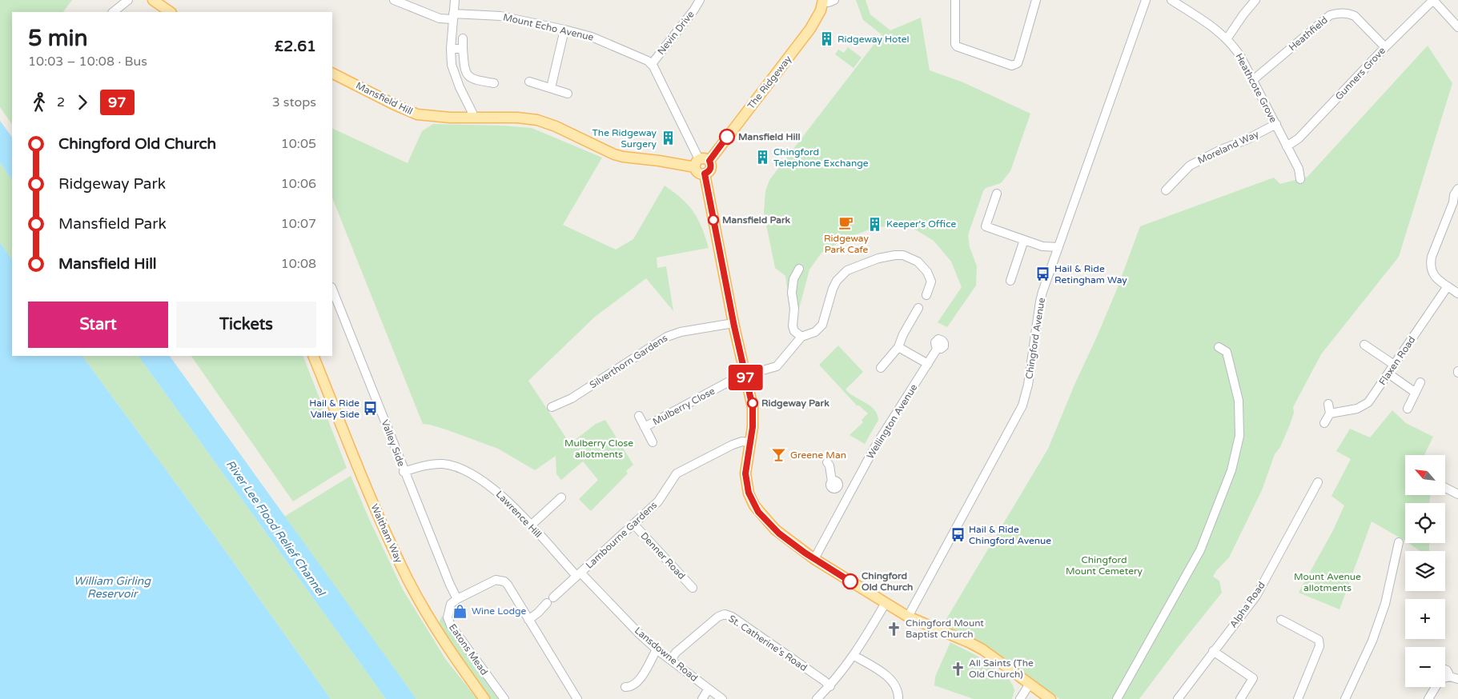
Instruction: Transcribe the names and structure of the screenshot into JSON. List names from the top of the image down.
{
  "streets": {
    "main road": ["The Ridgeway", "Mansfield Hill", "Waltham Way"],
    "street": [
      "Mount Echo Avenue",
      "Nevin Drive",
      "Heathfield",
      "Gunners Grove",
      "Heathcote Grove",
      "Moreland Way",
      "Chingford Avenue",
      "Flaxen Road",
      "Silverthorn Gardens",
      "Mulberry Close",
      "Wellington Avenue",
      "Valley Side",
      "Lawrence Hill",
      "Lambourne Gardens",
      "Denner Road",
      "Alpha Road",
      "St. Catherine's Road",
      "Eatons Mead",
      "Lansdowne Road"
    ]
  },
  "crossings": [
    ["Mount Echo Avenue", "Nevin Drive"],
    ["Heathfield", "Gunners Grove"],
    ["Heathfield", "Heathcote Grove"],
    ["Gunners Grove", "Heathcote Grove"],
    ["The Ridgeway", "Mansfield Hill"],
    ["The Ridgeway", "Silverthorn Gardens"],
    ["Heathcote Grove", "Moreland Way"],
    ["Valley Side", "Lawrence Hill"],
    ["Valley Side", "Eatons Mead"],
    ["Lawrence Hill", "Lambourne Gardens"],
    ["Lawrence Hill", "Lansdowne Road"],
    ["Lambourne Gardens", "Denner Road"],
    ["Lambourne Gardens", "Lansdowne Road"],
    ["St. Catherine's Road", "Lansdowne Road"]
  ],
  "water": ["River Lee Flood Relief Channel", "William Girling Reservoir"],
  "parks": ["Mulberry Close allotments", "Chingford Mount Cemetery", "Mount Avenue allotments"],
  "places": {
    "building": [
      "Ridgeway Hotel",
      "The Ridgeway Surgery",
      "Chingford Telephone Exchange",
      "Keeper's Office"
    ],
    "other": [
      "Mansfield Hill",
      "Mansfield Park",
      "Ridgeway Park",
      "Chingford Old Church"
    ],
    "cafe": ["Ridgeway Park Cafe"],
    "bus stop": ["Hail & Ride Retingham Way", "Hail & Ride Valley Side", "Hail & Ride Chingford Avenue"],
    "bar": ["Greene Man"],
    "shop": ["Wine Lodge"],
    "church": ["Chingford Mount Baptist Church", "All Saints (The Old Church)"]
  },
  "lines": ["bus line 97"],
  "north": "top left",
  "page": {
    "on_map": "97",
    "heading": ["5 min", "10:03 – 10:08 · Bus", "£2.61"],
    "legs": ["2", "97", "3 stops"],
    "list": [
      {
        "name": "Chingford Old Church",
        "value": "10:05"
      },
      {
        "name": "Ridgeway Park",
        "value": "10:06"
      },
      {
        "name": "Mansfield Park",
        "value": "10:07"
      },
      {
        "name": "Mansfield Hill",
        "value": "10:08"
      }
    ],
    "buttons": ["Start", "Tickets"],
    "map_buttons": ["+", "−"]
  }
}
